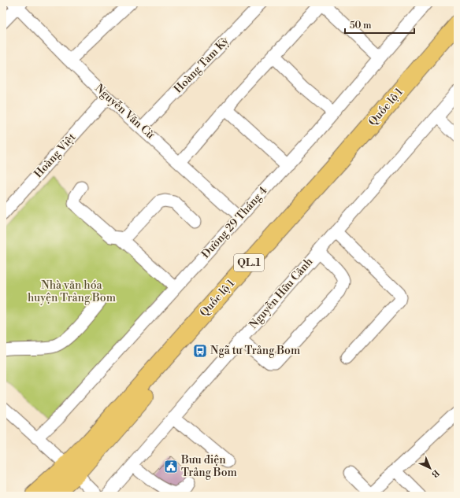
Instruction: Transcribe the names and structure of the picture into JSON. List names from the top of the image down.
{
  "streets": {
    "highway": ["Quốc lộ 1", "QL.1"],
    "street": [
      "Hoàng Tam Kỳ",
      "Nguyễn Văn Cừ",
      "Hoàng Việt",
      "Đường 29 Tháng 4",
      "Nguyễn Hữu Cảnh"
    ]
  },
  "crossings": [
    ["Hoàng Tam Kỳ", "Nguyễn Văn Cừ"],
    ["Nguyễn Văn Cừ", "Hoàng Việt"],
    ["Nguyễn Văn Cừ", "Đường 29 Tháng 4"]
  ],
  "parks": ["Nhà văn hóa huyện Trảng Bom"],
  "places": {
    "bus stop": ["Ngã tư Trảng Bom"],
    "public building": ["Bưu điện Trảng Bom"]
  },
  "scale_bar": "50 m",
  "north": "bottom right"
}
